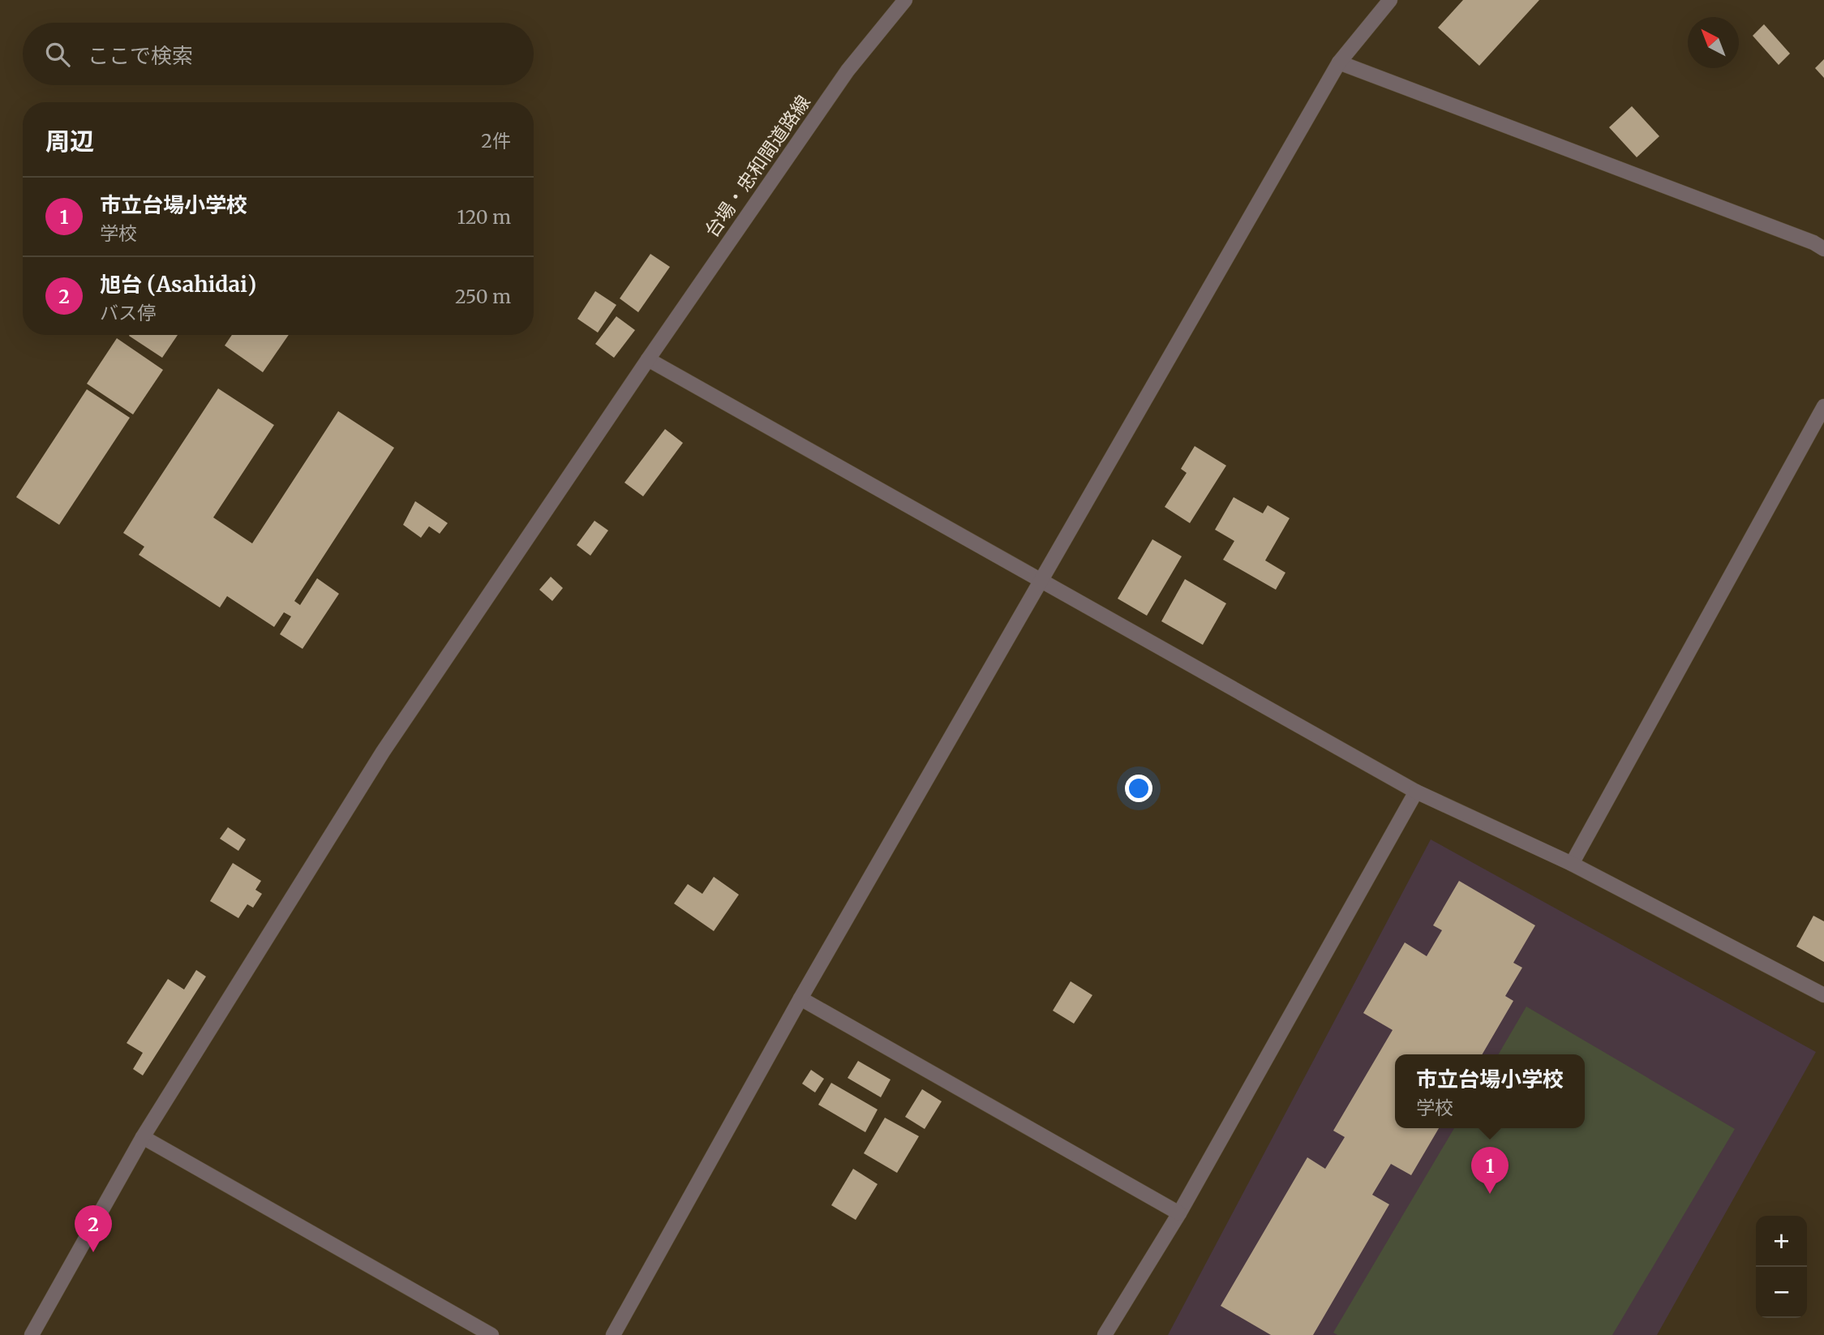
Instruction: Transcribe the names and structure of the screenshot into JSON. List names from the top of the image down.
{
  "streets": {
    "street": ["台場・忠和間道路線"]
  },
  "north": "top left",
  "page": {
    "search": "ここで検索",
    "heading": ["周辺", "2件"],
    "list": [
      {
        "mark": "1",
        "name": "市立台場小学校",
        "note": "学校",
        "value": "120 m"
      },
      {
        "mark": "2",
        "name": "旭台 (Asahidai)",
        "note": "バス停",
        "value": "250 m"
      }
    ],
    "popup": ["市立台場小学校", "学校"],
    "pins": ["1", "2"],
    "map_buttons": ["+", "−"]
  }
}
